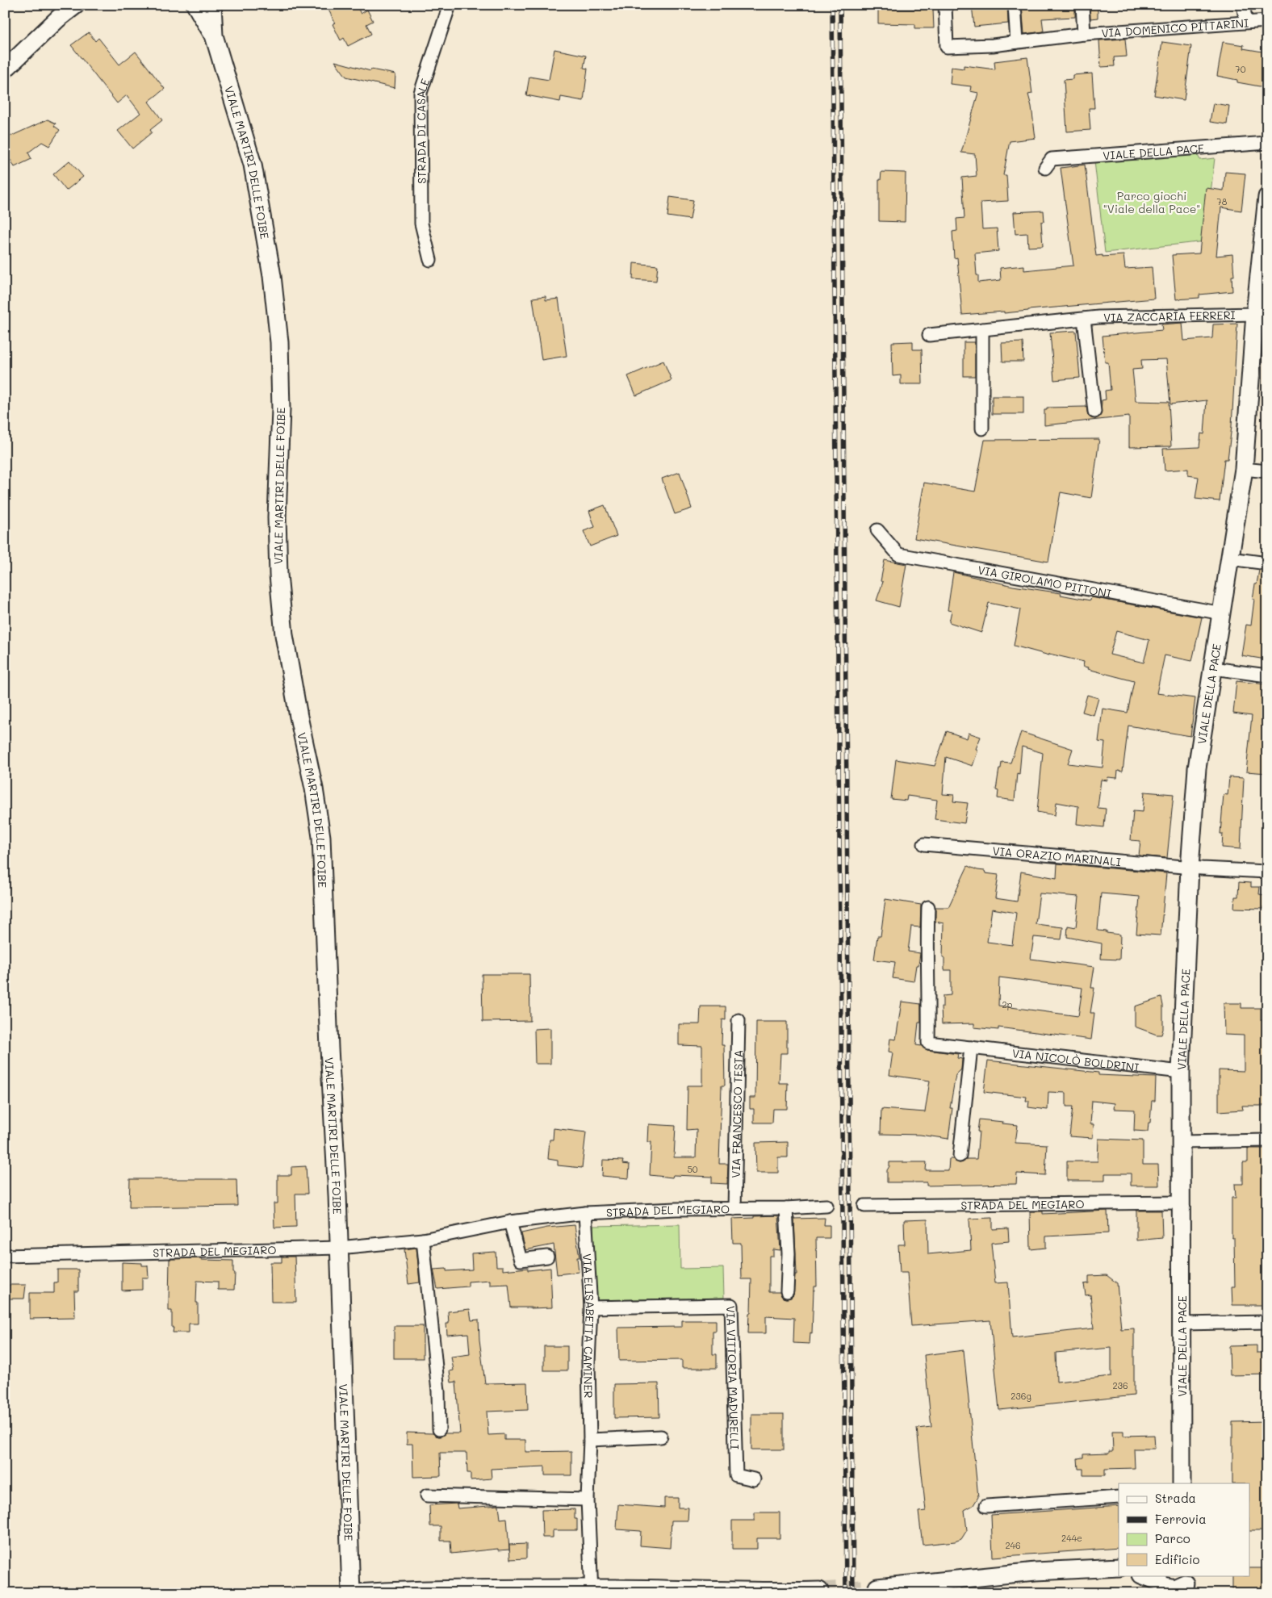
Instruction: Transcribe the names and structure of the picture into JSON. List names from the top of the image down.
{
  "streets": {
    "street": [
      "VIA DOMENICO PITTARINI",
      "STRADA DI CASALE",
      "VIALE DELLA PACE",
      "VIALE MARTIRI DELLE FOIBE",
      "VIA ZACCARIA FERRERI",
      "VIA GIROLAMO PITTONI",
      "VIA ORAZIO MARINALI",
      "VIA NICOLÒ BOLDRINI",
      "VIA FRANCESCO TESTA",
      "STRADA DEL MEGIARO",
      "VIA ELISABETTA CAMINER",
      "VIA VITTORIA MADURELLI"
    ]
  },
  "crossings": [
    ["VIALE DELLA PACE", "VIA ZACCARIA FERRERI"],
    ["VIALE DELLA PACE", "VIA GIROLAMO PITTONI"],
    ["VIALE DELLA PACE", "VIA ORAZIO MARINALI"],
    ["VIALE DELLA PACE", "VIA NICOLÒ BOLDRINI"],
    ["VIALE DELLA PACE", "STRADA DEL MEGIARO"],
    ["VIALE MARTIRI DELLE FOIBE", "STRADA DEL MEGIARO"],
    ["VIA FRANCESCO TESTA", "STRADA DEL MEGIARO"],
    ["STRADA DEL MEGIARO", "VIA ELISABETTA CAMINER"],
    ["VIA ELISABETTA CAMINER", "VIA VITTORIA MADURELLI"]
  ],
  "parks": ["Parco giochi \"Viale della Pace\""],
  "house_numbers": [
    "70",
    "78",
    "2p",
    "50",
    "236",
    "236g",
    "244e",
    "246"
  ],
  "legend": [
    "Strada",
    "Ferrovia",
    "Parco",
    "Edificio"
  ]
}
